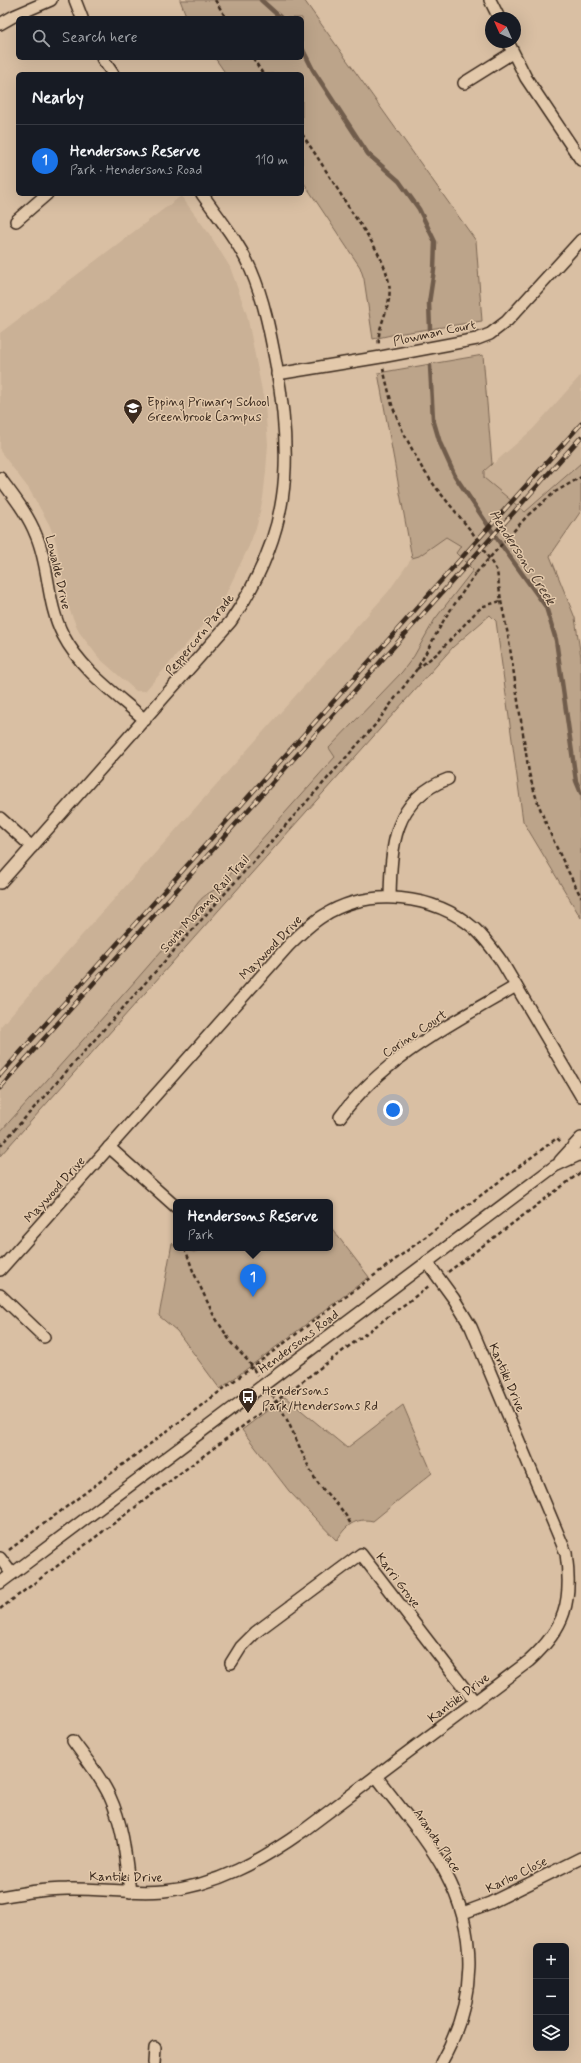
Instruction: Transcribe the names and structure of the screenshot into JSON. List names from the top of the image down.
{
  "streets": {
    "street": [
      "Plowman Court",
      "Lowalde Drive",
      "Peppercorn Parade",
      "Maywood Drive",
      "Corine Court",
      "Hendersons Road",
      "Kantiki Drive",
      "Karri Grove",
      "Aranda Place",
      "Karloo Close"
    ],
    "path": ["South Morang Rail Trail"]
  },
  "crossings": [
    ["Plowman Court", "Peppercorn Parade"],
    ["Lowalde Drive", "Peppercorn Parade"],
    ["Maywood Drive", "Corine Court"],
    ["Hendersons Road", "Kantiki Drive"],
    ["Kantiki Drive", "Karri Grove"],
    ["Kantiki Drive", "Aranda Place"],
    ["Aranda Place", "Karloo Close"]
  ],
  "water": ["Hendersons Creek"],
  "places": {
    "school or university": ["Epping Primary School Greenbrook Campus"],
    "bus stop": ["Hendersons Park/Hendersons Rd"]
  },
  "north": "top left",
  "page": {
    "search": "Search here",
    "heading": "Nearby",
    "list": [
      {
        "mark": "1",
        "name": "Hendersons Reserve",
        "note": "Park · Hendersons Road",
        "value": "110 m"
      }
    ],
    "popup": ["Hendersons Reserve", "Park"],
    "pins": "1",
    "map_buttons": ["+", "−"]
  }
}
